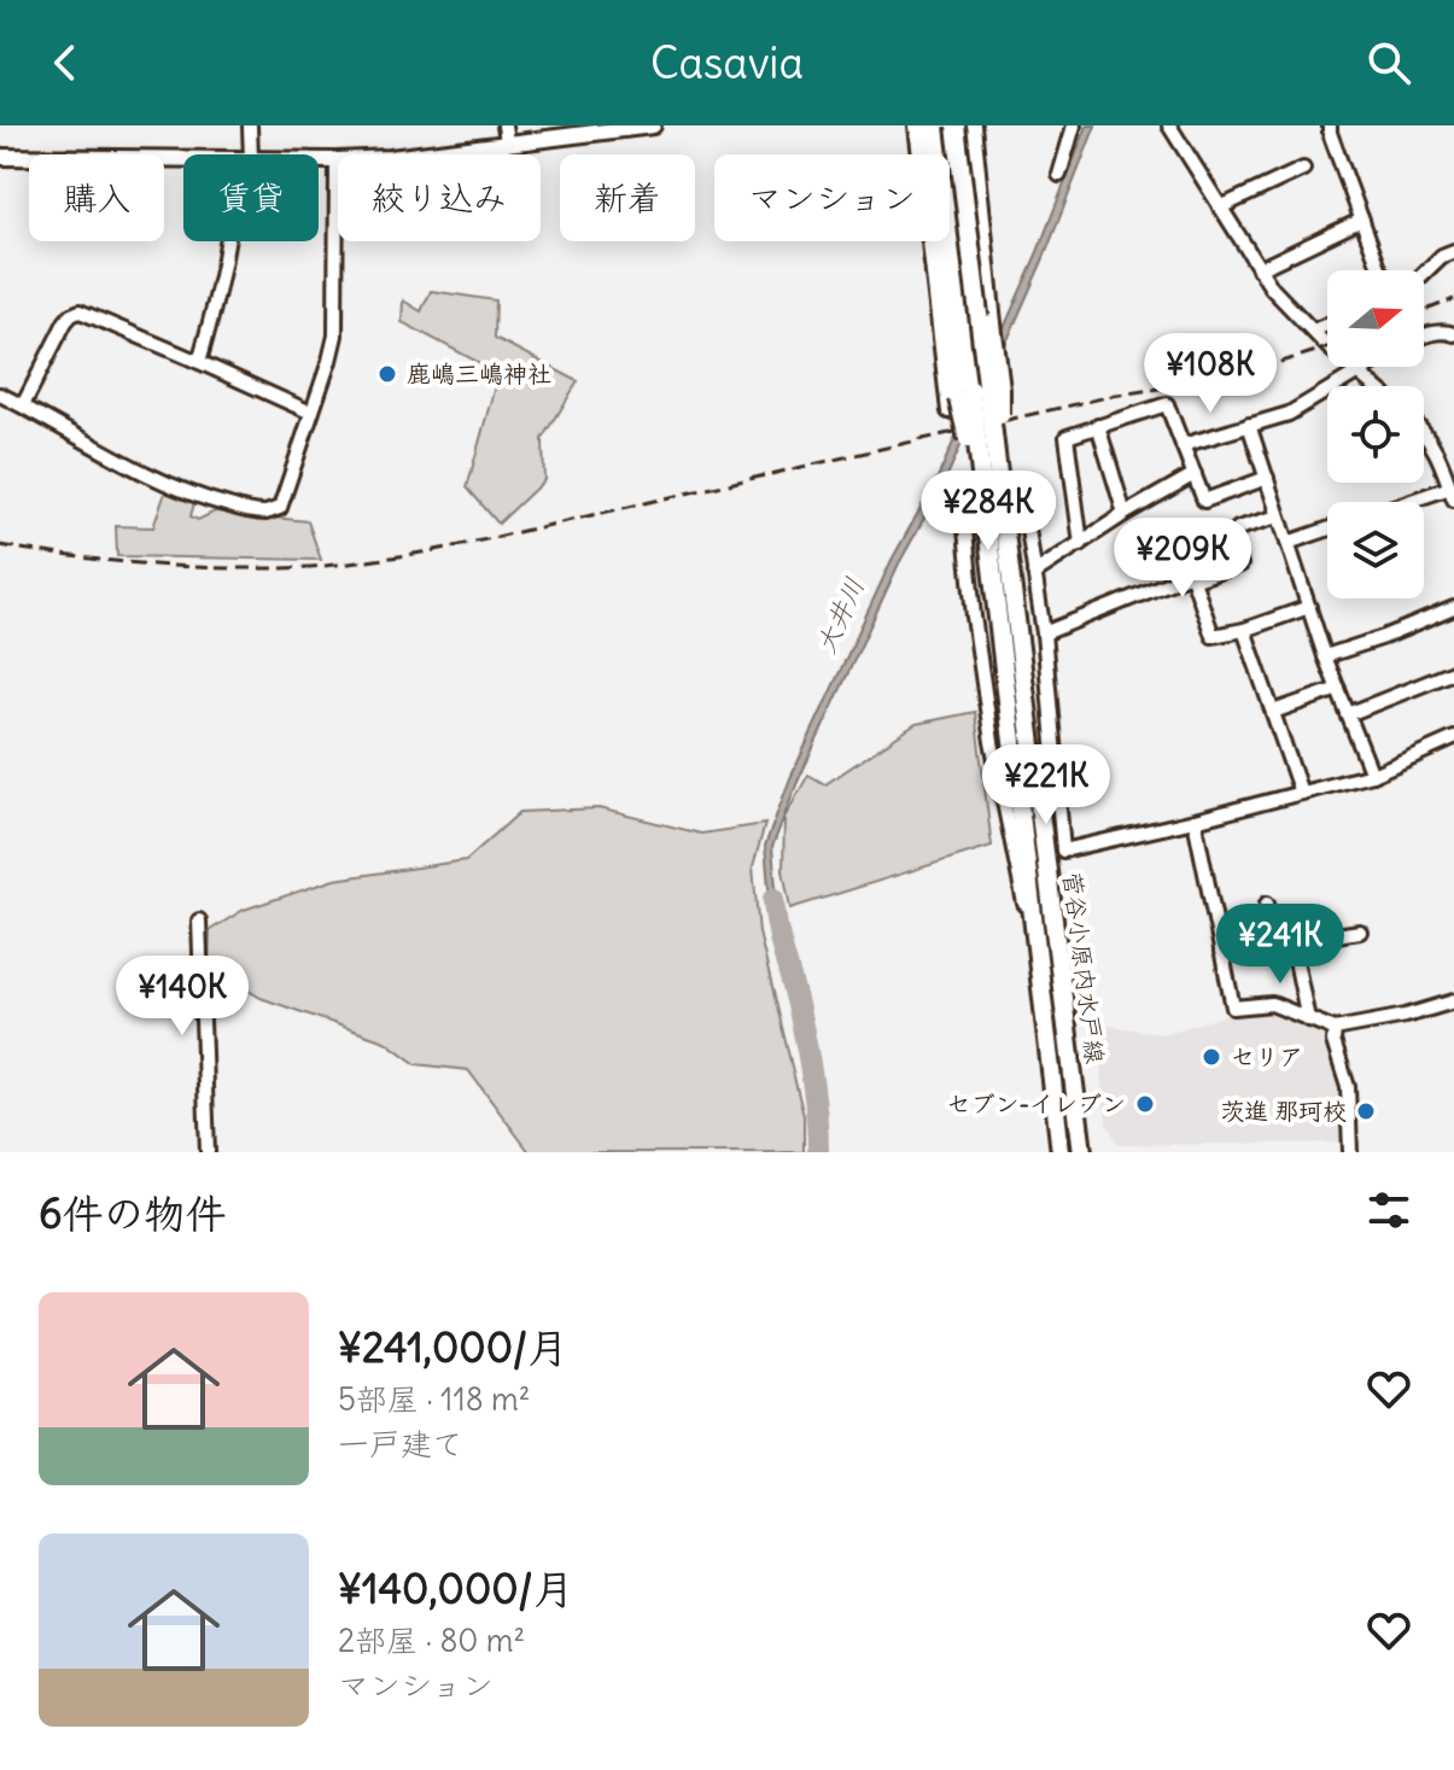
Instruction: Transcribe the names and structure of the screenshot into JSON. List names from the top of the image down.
{
  "streets": {
    "main road": ["菅谷小原内水戸線"]
  },
  "water": ["大井川"],
  "places": [
    "鹿嶋三嶋神社",
    "セリア",
    "セブン-イレブン",
    "茨進 那珂校"
  ],
  "north": "right",
  "page": {
    "header": "Casavia",
    "chip": [
      "購入",
      "賃貸",
      "絞り込み",
      "新着",
      "マンション"
    ],
    "price": [
      "¥108K",
      "¥284K",
      "¥209K",
      "¥221K",
      "¥241K",
      "¥140K"
    ],
    "heading": "6件の物件",
    "list": [
      {
        "name": "¥241,000/月",
        "note": "5部屋 · 118 m² · 一戸建て"
      },
      {
        "name": "¥140,000/月",
        "note": "2部屋 · 80 m² · マンション"
      }
    ]
  }
}
